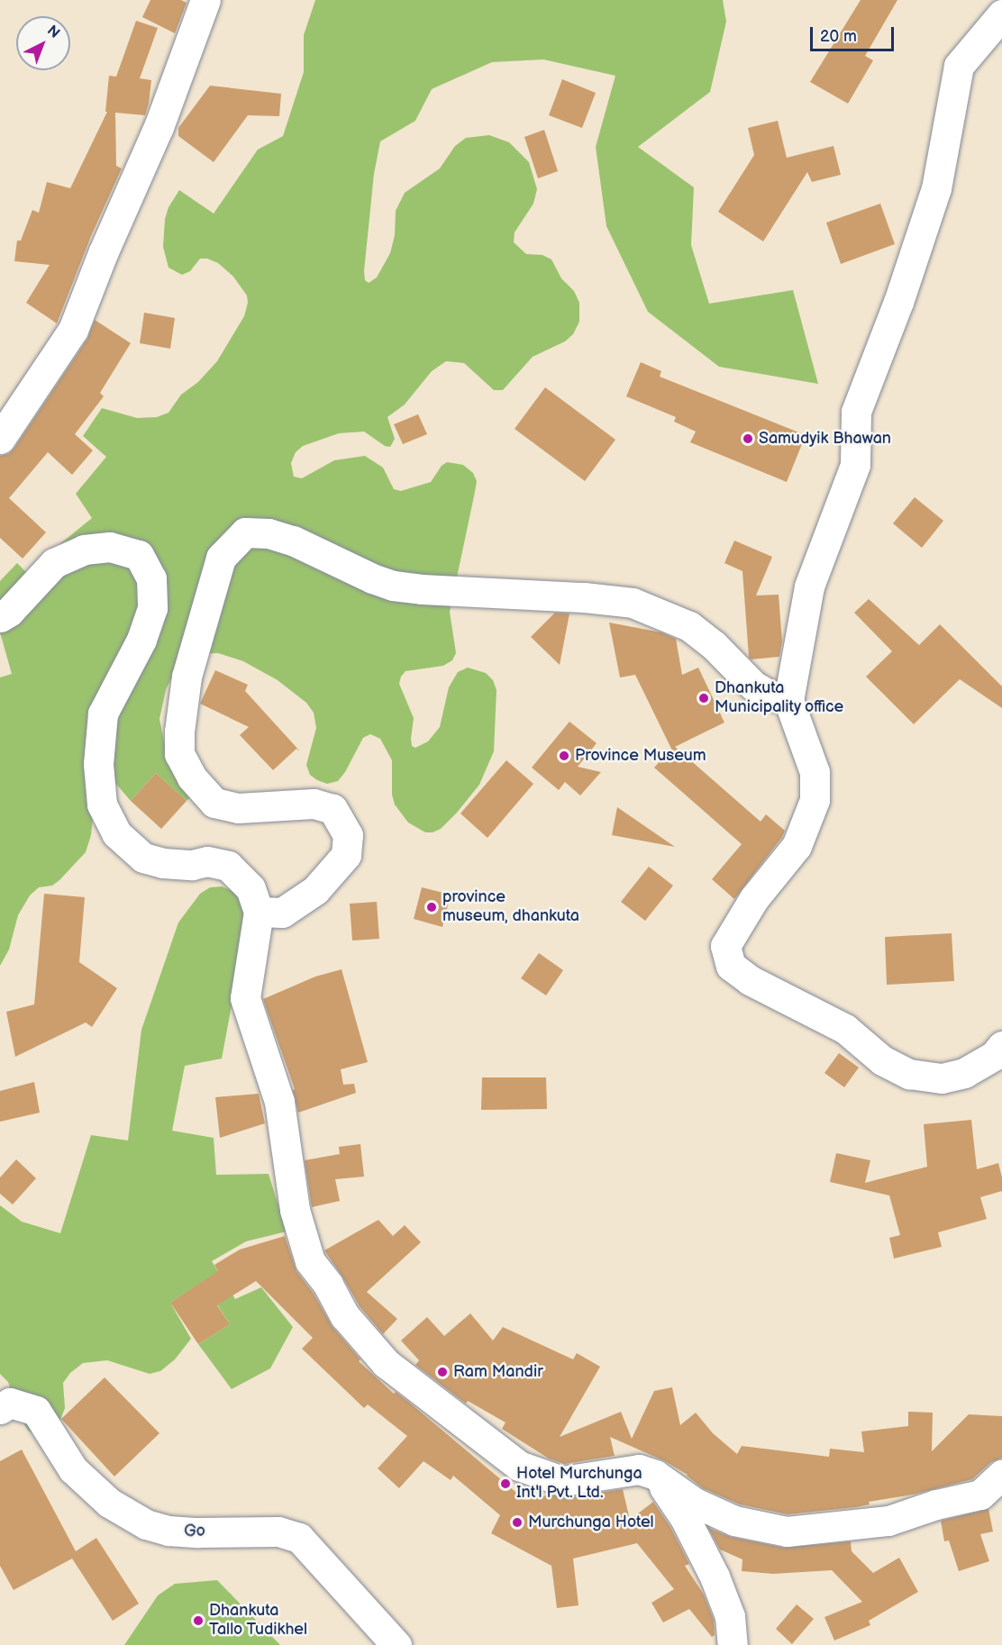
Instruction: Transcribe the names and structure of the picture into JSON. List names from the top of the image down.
{
  "streets": {
    "street": ["Go"]
  },
  "places": [
    "Samudyik Bhawan",
    "Dhankuta Municipality office",
    "Province Museum",
    "province museum, dhankuta",
    "Ram Mandir",
    "Hotel Murchunga Int'l Pvt. Ltd.",
    "Murchunga Hotel",
    "Dhankuta Tallo Tudikhel"
  ],
  "scale_bar": "20 m",
  "north": "top right"
}
